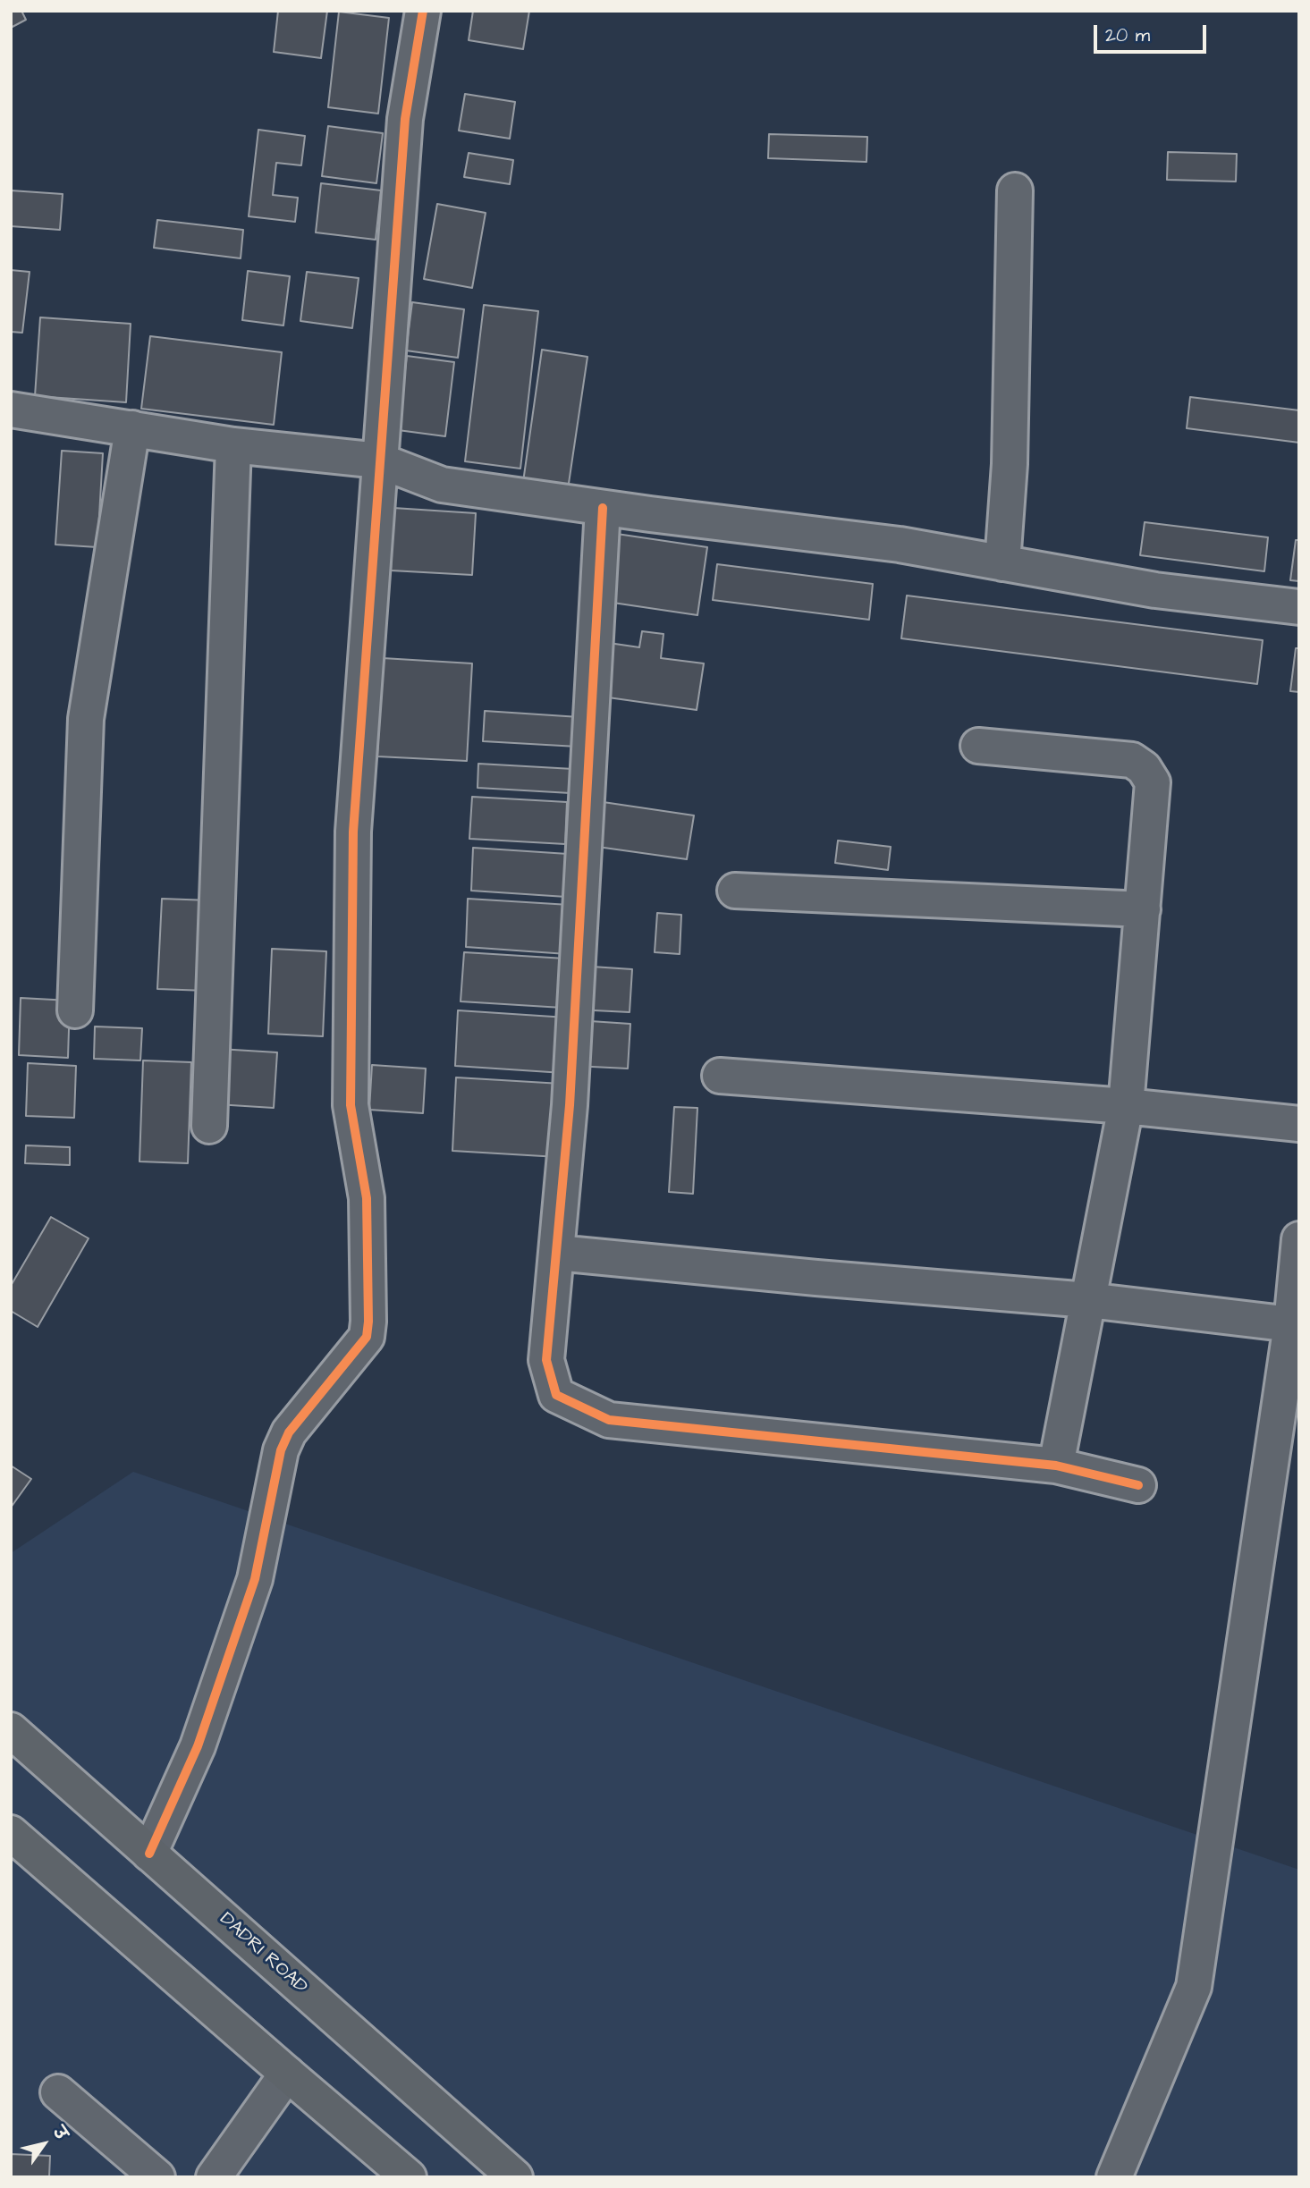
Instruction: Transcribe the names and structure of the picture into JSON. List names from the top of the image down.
{
  "streets": {
    "main road": ["DADRI ROAD"]
  },
  "scale_bar": "20 m",
  "north": "top right"
}
